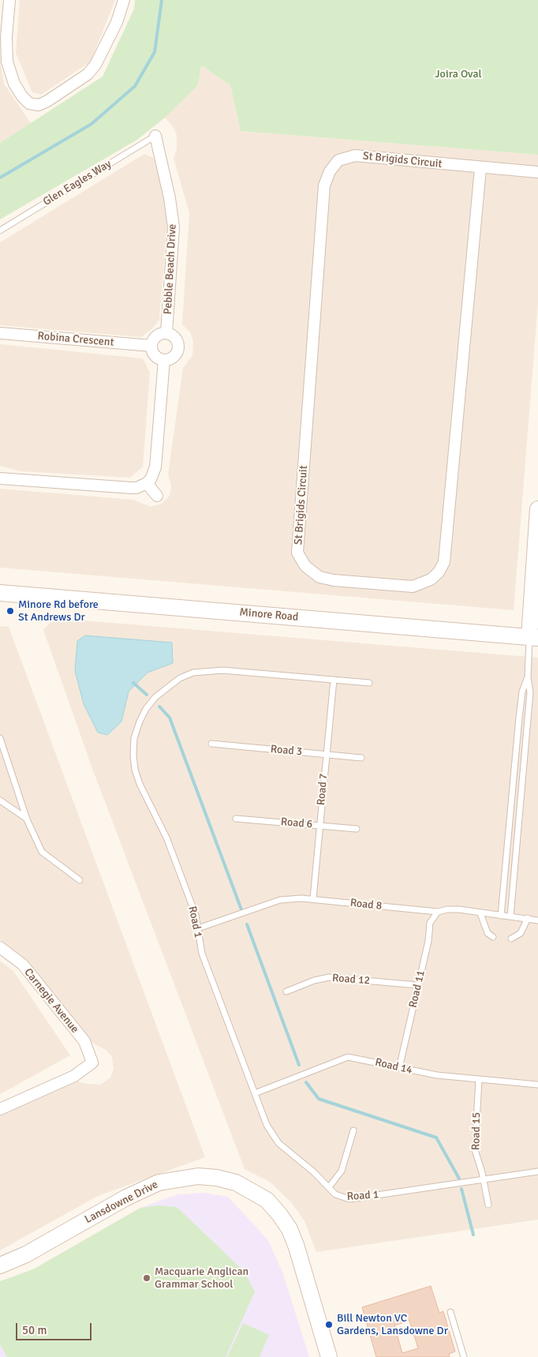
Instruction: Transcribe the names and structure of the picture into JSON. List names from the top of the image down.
{
  "streets": {
    "street": [
      "St Brigids Circuit",
      "Pebble Beach Drive",
      "Robina Crescent",
      "Minore Road",
      "Carnegie Avenue",
      "Lansdowne Drive"
    ],
    "lane": [
      "Glen Eagles Way",
      "Road 3",
      "Road 7",
      "Road 6",
      "Road 8",
      "Road 1",
      "Road 12",
      "Road 11",
      "Road 14",
      "Road 15"
    ]
  },
  "crossings": [
    ["Glen Eagles Way", "Pebble Beach Drive"],
    ["Pebble Beach Drive", "Robina Crescent"],
    ["Road 3", "Road 7"],
    ["Road 7", "Road 6"],
    ["Road 7", "Road 8"],
    ["Road 7", "Road 1"],
    ["Road 8", "Road 1"],
    ["Road 8", "Road 11"],
    ["Road 1", "Road 14"],
    ["Road 1", "Road 15"],
    ["Road 12", "Road 11"],
    ["Road 11", "Road 14"],
    ["Road 14", "Road 15"]
  ],
  "parks": ["Joira Oval"],
  "places": ["Minore Rd before St Andrews Dr", "Macquarie Anglican Grammar School", "Bill Newton VC Gardens, Lansdowne Dr"],
  "scale_bar": "50 m"
}
